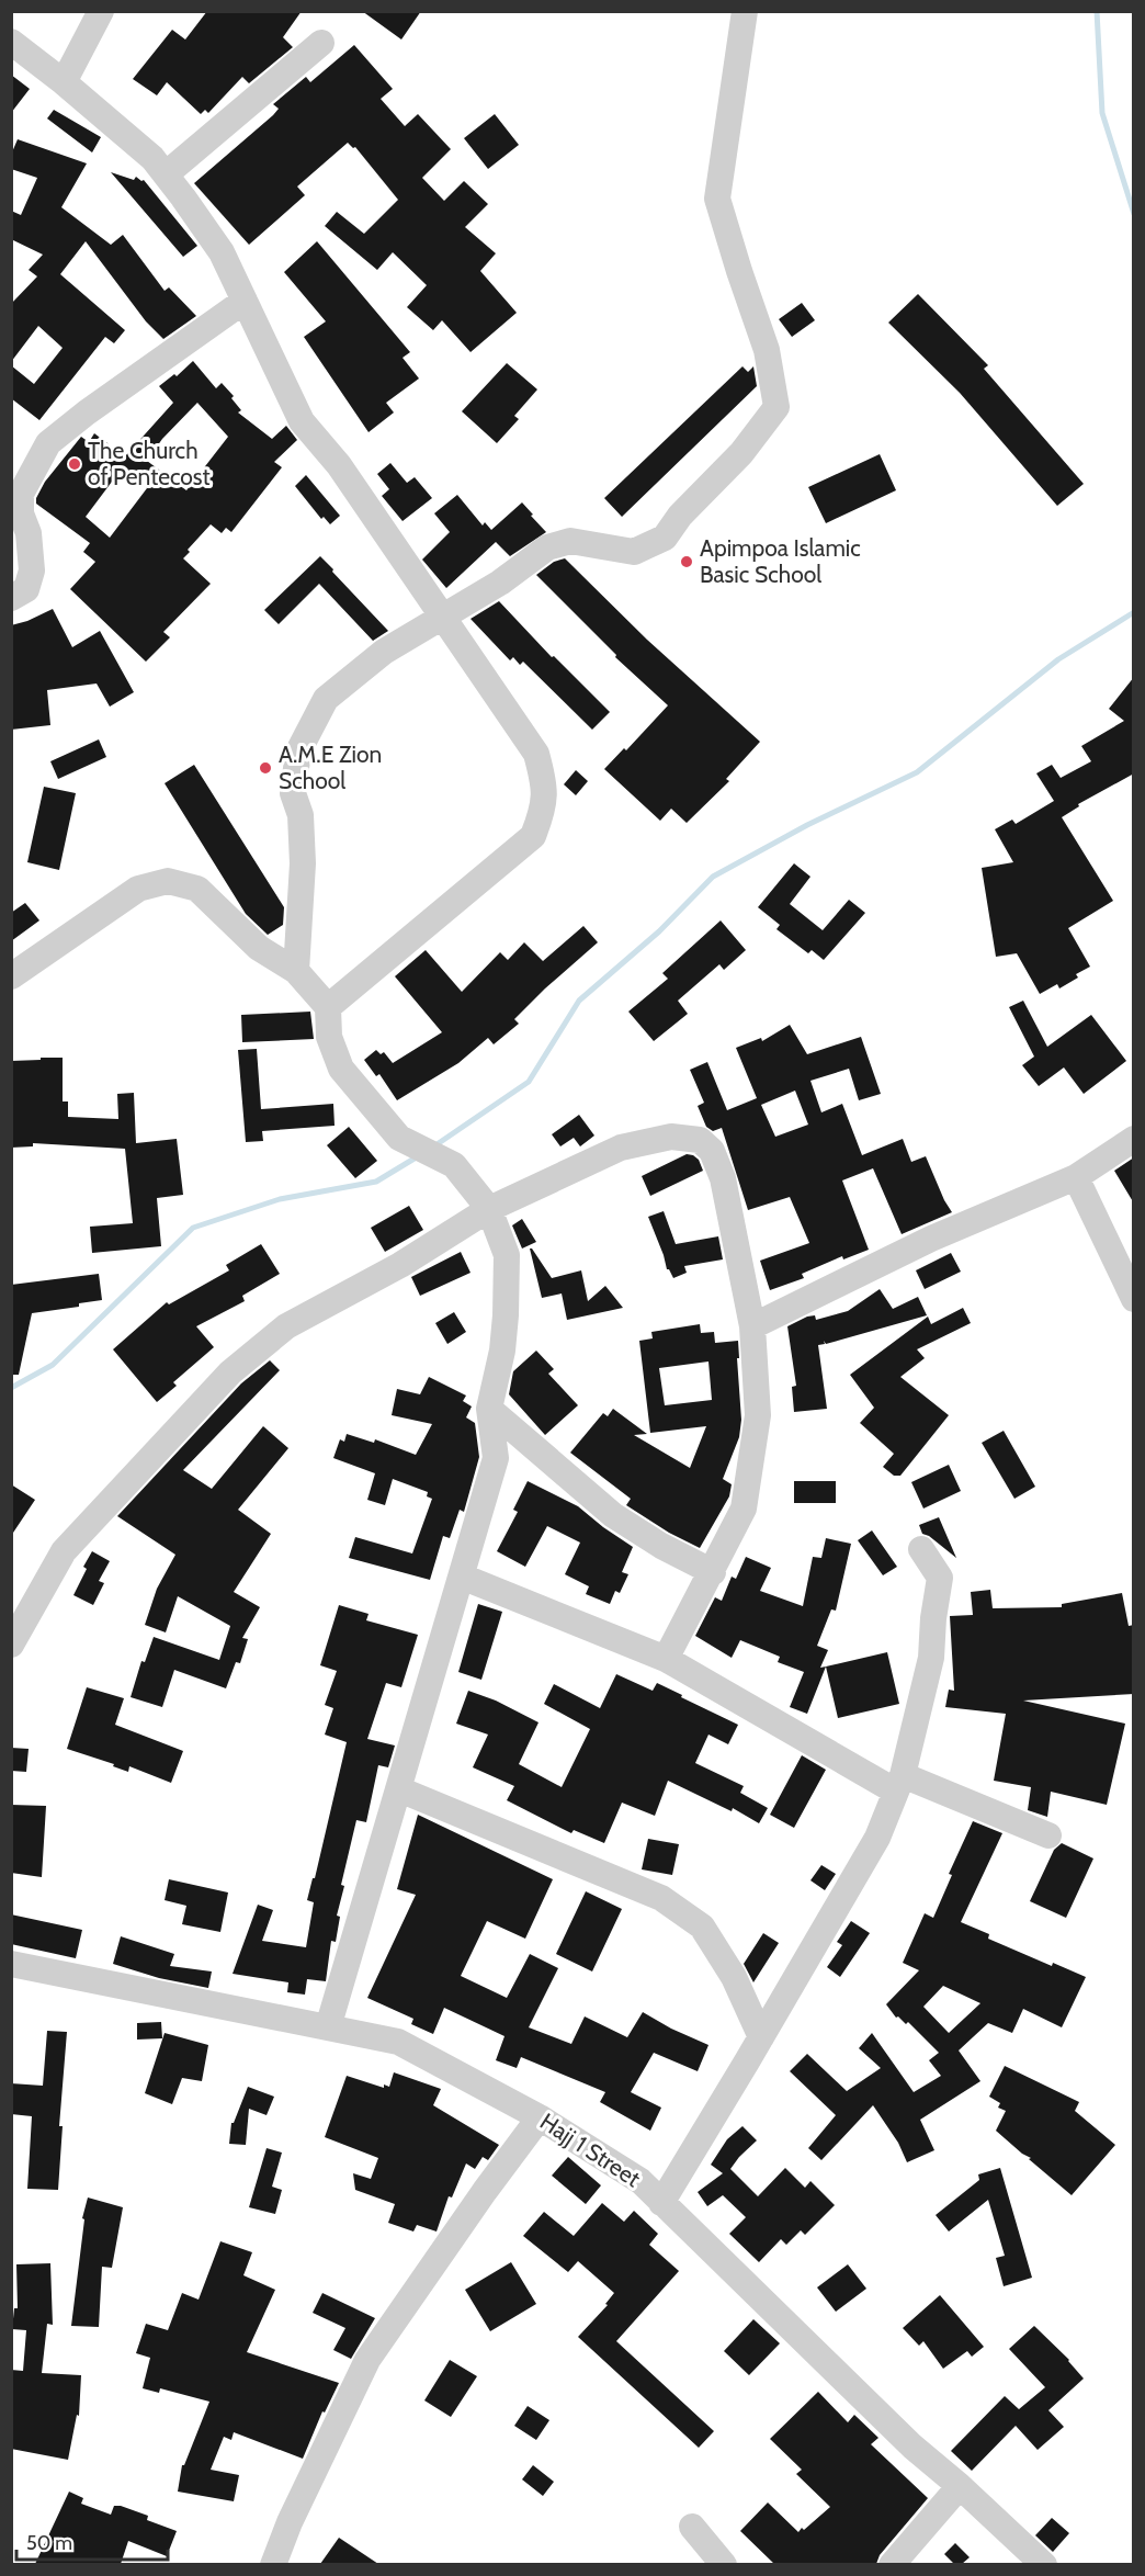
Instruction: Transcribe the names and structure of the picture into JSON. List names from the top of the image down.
{
  "streets": {
    "street": ["Hajj 1 Street"]
  },
  "places": ["The Church of Pentecost", "Apimpoa Islamic Basic School", "A.M.E Zion School"],
  "scale_bar": "50 m"
}
